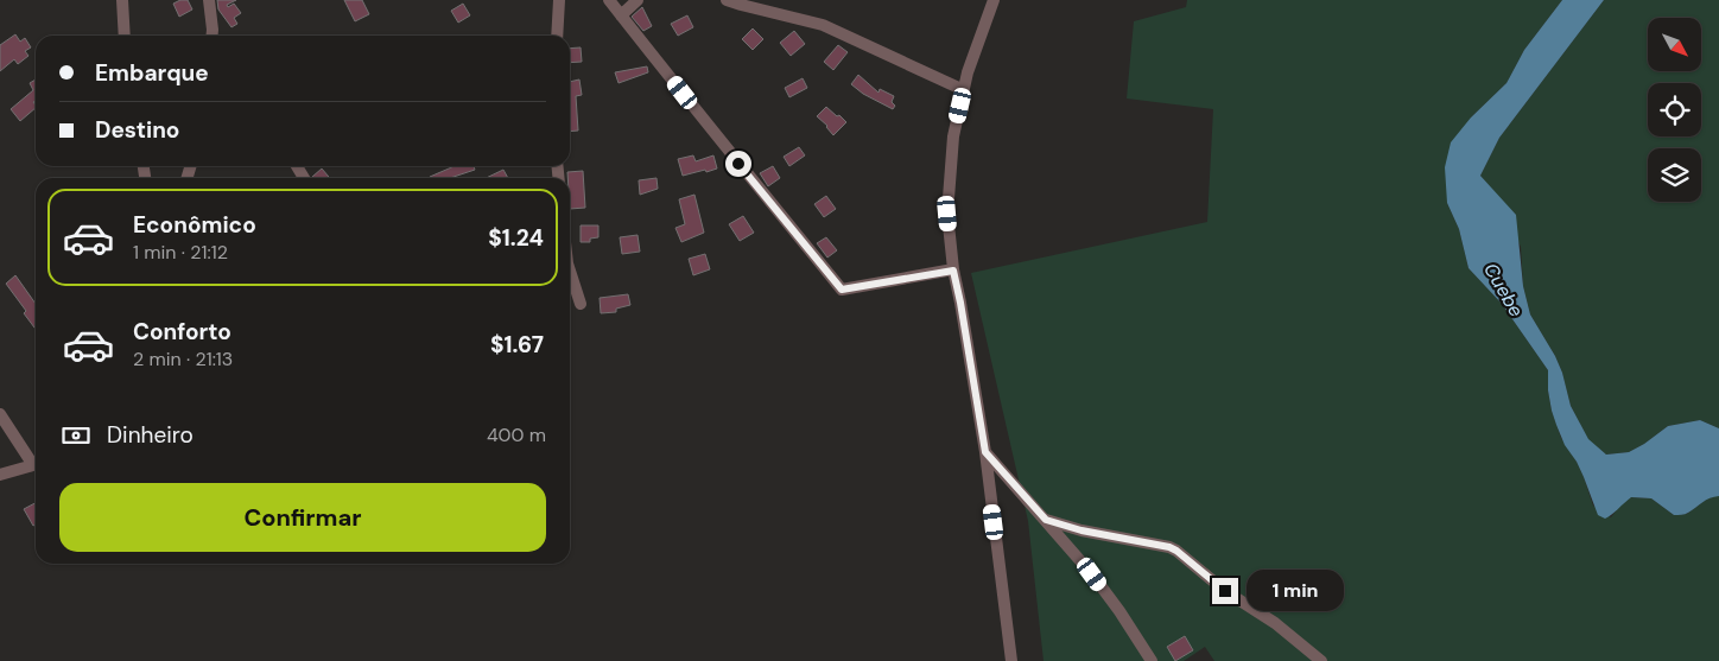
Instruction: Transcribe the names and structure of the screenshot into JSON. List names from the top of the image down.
{
  "water": ["Cuebe"],
  "north": "bottom right",
  "page": {
    "banner": ["Embarque", "Destino"],
    "list": [
      {
        "name": "Econômico",
        "note": "1 min · 21:12",
        "value": "$1.24"
      },
      {
        "name": "Conforto",
        "note": "2 min · 21:13",
        "value": "$1.67"
      }
    ],
    "pay": ["Dinheiro", "400 m"],
    "buttons": "Confirmar",
    "bubble": "1 min"
  }
}
